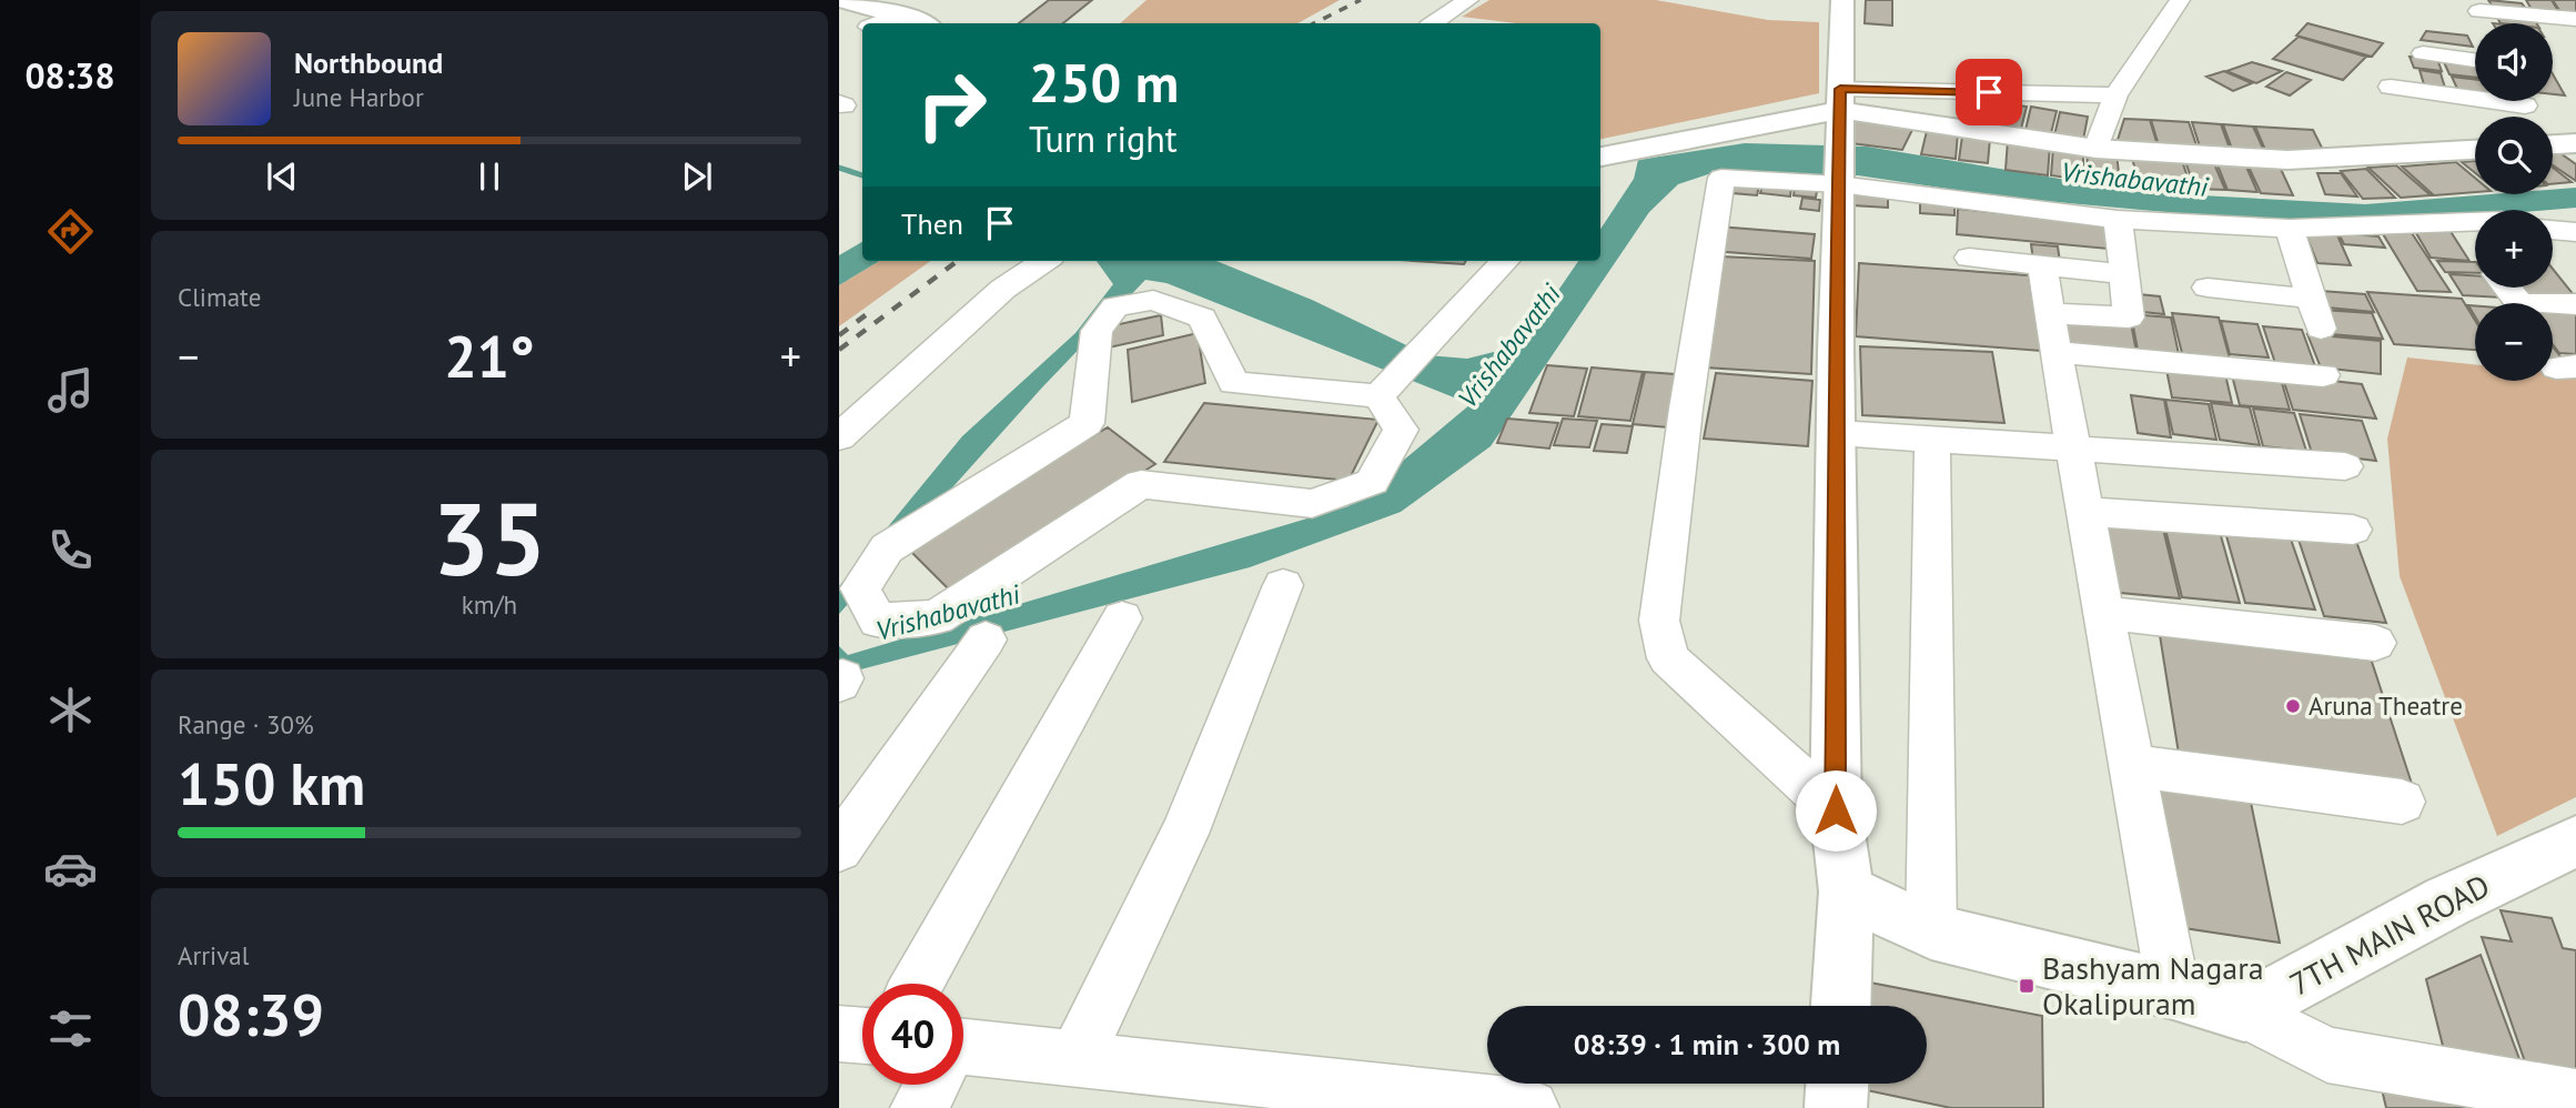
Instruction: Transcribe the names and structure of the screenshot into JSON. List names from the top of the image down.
{
  "streets": {
    "street": ["7TH MAIN ROAD"]
  },
  "water": ["Vrishabavathi"],
  "places": {
    "other": ["Aruna Theatre"],
    "transit": ["Bashyam Nagara Okalipuram"]
  },
  "page": {
    "tabs": "08:38",
    "map_buttons": ["+", "−"],
    "turn": ["250 m", "Turn right"],
    "song": ["Northbound", "June Harbor"],
    "then": "Then",
    "tile": [
      "Climate",
      ["35", "km/h"],
      ["Range · 30%", "150 km"],
      ["Arrival", "08:39"]
    ],
    "heat": ["−", "21°", "+"],
    "limit": "40",
    "trip": "08:39 · 1 min · 300 m"
  }
}
